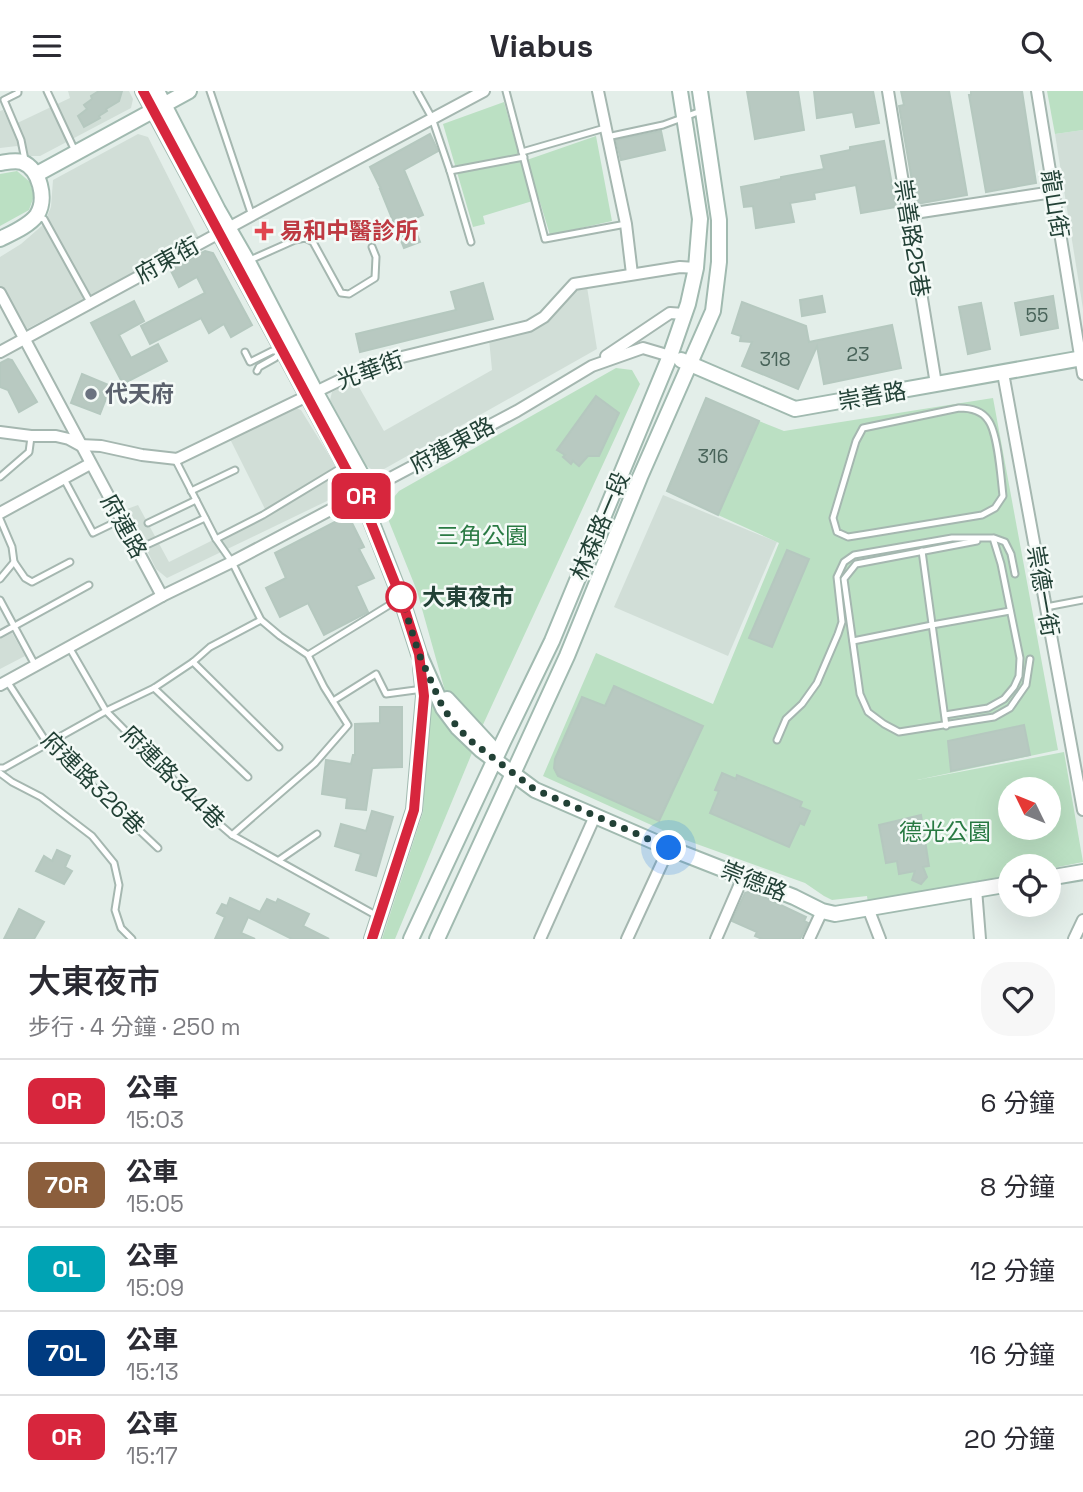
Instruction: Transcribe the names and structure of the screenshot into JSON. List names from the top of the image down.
{
  "streets": {
    "street": [
      "龍山街",
      "崇善路25巷",
      "府東街",
      "光華街",
      "崇善路",
      "府連東路",
      "府連路",
      "林森路一段",
      "崇德一街",
      "崇德路"
    ],
    "lane": ["府連路344巷", "府連路326巷"]
  },
  "crossings": [
    ["龍山街", "崇善路"],
    ["崇善路25巷", "崇善路"],
    ["府東街", "府連路"],
    ["光華街", "林森路一段"],
    ["崇善路", "府連東路"],
    ["崇善路", "林森路一段"],
    ["崇善路", "崇德一街"],
    ["府連東路", "府連路"],
    ["府連東路", "林森路一段"],
    ["林森路一段", "崇德路"]
  ],
  "parks": ["三角公園", "德光公園"],
  "places": {
    "health": ["易和中醫診所"],
    "other": ["代天府", "大東夜市"]
  },
  "lines": ["bus line 0R"],
  "house_numbers": [
    "55",
    "23",
    "318",
    "316"
  ],
  "north": "top left",
  "page": {
    "header": "Viabus",
    "on_map": "0R",
    "heading": ["大東夜市", "步行 · 4 分鐘 · 250 m"],
    "list": [
      {
        "mark": "0R",
        "name": "公車",
        "note": "15:03",
        "value": "6 分鐘"
      },
      {
        "mark": "70R",
        "name": "公車",
        "note": "15:05",
        "value": "8 分鐘"
      },
      {
        "mark": "0L",
        "name": "公車",
        "note": "15:09",
        "value": "12 分鐘"
      },
      {
        "mark": "70L",
        "name": "公車",
        "note": "15:13",
        "value": "16 分鐘"
      },
      {
        "mark": "0R",
        "name": "公車",
        "note": "15:17",
        "value": "20 分鐘"
      }
    ]
  }
}
